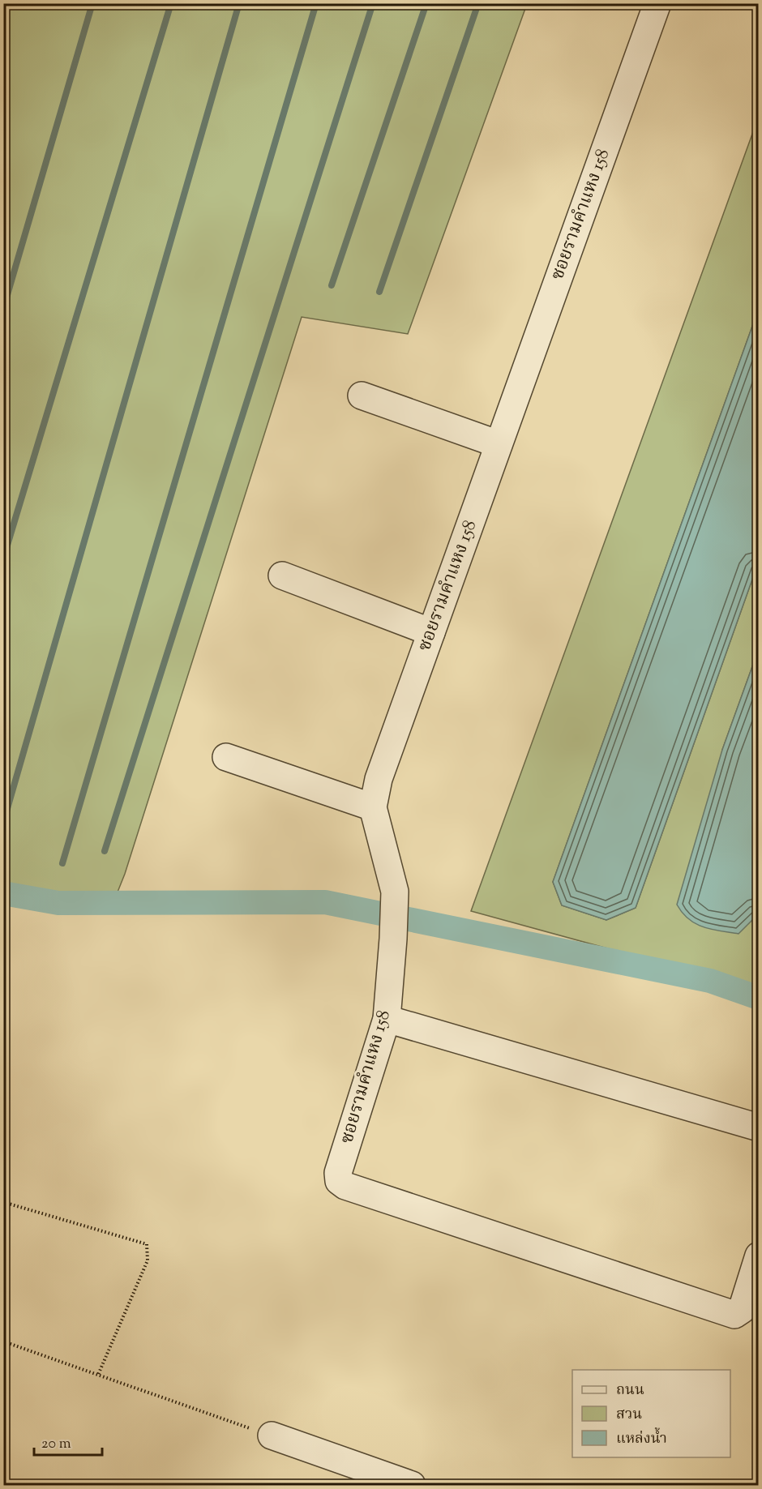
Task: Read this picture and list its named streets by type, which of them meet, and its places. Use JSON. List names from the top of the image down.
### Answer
{
  "streets": {
    "street": ["ซอยรามคำแหง 158"]
  },
  "legend": ["ถนน", "สวน", "แหล่งน้ำ"],
  "scale_bar": "20 m"
}
